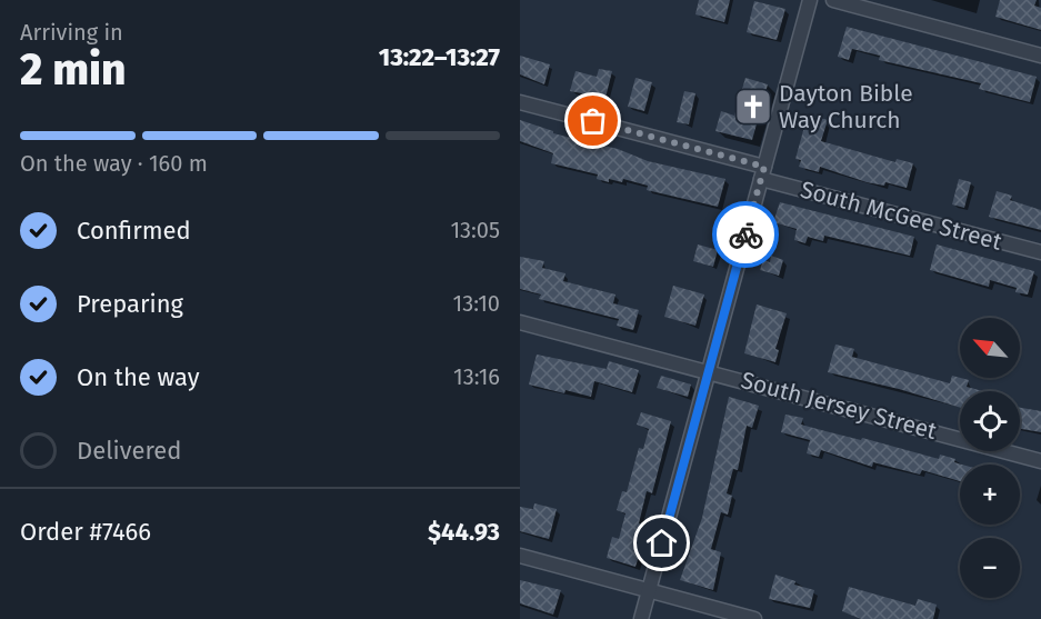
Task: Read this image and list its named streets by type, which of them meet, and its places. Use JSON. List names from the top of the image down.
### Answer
{
  "streets": {
    "street": ["South McGee Street", "South Jersey Street"]
  },
  "places": {
    "church": ["Dayton Bible Way Church"]
  },
  "north": "top left",
  "page": {
    "heading": ["2 min", "Arriving in", "13:22–13:27"],
    "panel": ["Order #7466", "$44.93"],
    "bar": "On the way · 160 m",
    "list": [
      ["Confirmed", "13:05"],
      ["Preparing", "13:10"],
      ["On the way", "13:16"],
      "Delivered"
    ],
    "map_buttons": ["+", "−"]
  }
}
